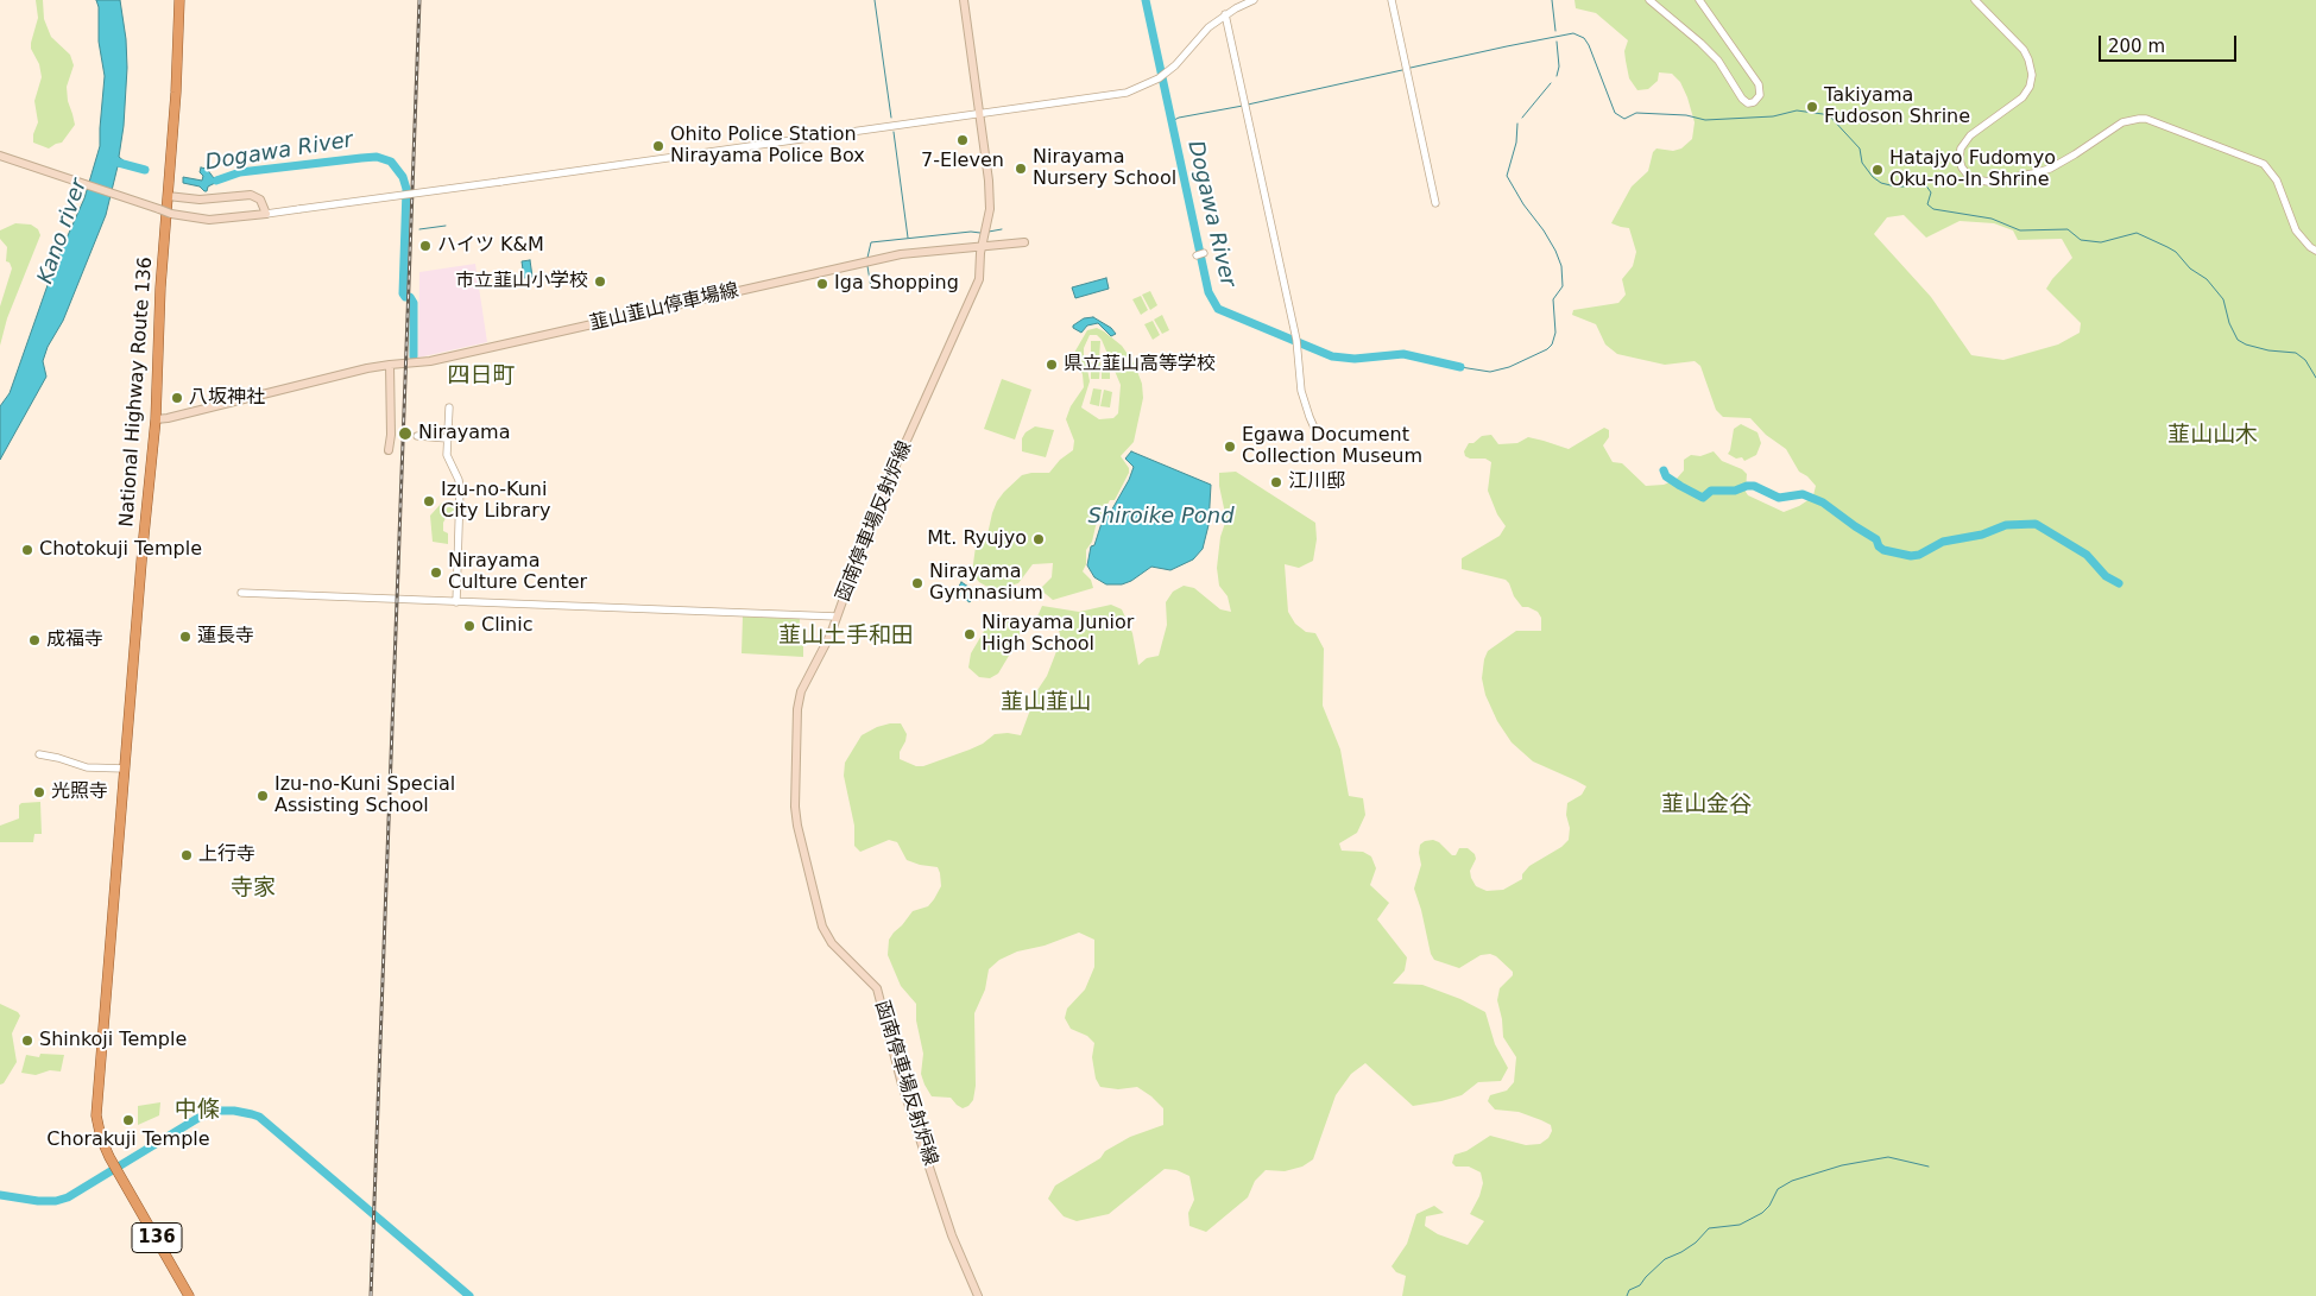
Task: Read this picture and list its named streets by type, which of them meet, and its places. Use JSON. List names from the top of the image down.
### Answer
{
  "streets": {
    "highway": ["National Highway Route 136", "136"],
    "main road": ["韮山韮山停車場線", "函南停車場反射炉線"]
  },
  "crossings": [
    ["韮山韮山停車場線", "National Highway Route 136"],
    ["韮山韮山停車場線", "函南停車場反射炉線"]
  ],
  "districts": [
    "四日町",
    "韮山山木",
    "韮山土手和田",
    "韮山韮山",
    "韮山金谷",
    "寺家",
    "中條"
  ],
  "water": ["Dogawa River", "Kano river", "Shiroike Pond"],
  "places": [
    "Takiyama Fudoson Shrine",
    "7-Eleven",
    "Ohito Police Station Nirayama Police Box",
    "Nirayama Nursery School",
    "Hatajyo Fudomyo Oku-no-In Shrine",
    "ハイツ K&M",
    "市立韮山小学校",
    "Iga Shopping",
    "県立韮山高等学校",
    "八坂神社",
    "Nirayama",
    "Egawa Document Collection Museum",
    "江川邸",
    "Izu-no-Kuni City Library",
    "Mt. Ryujyo",
    "Chotokuji Temple",
    "Nirayama Culture Center",
    "Nirayama Gymnasium",
    "Clinic",
    "Nirayama Junior High School",
    "蓮長寺",
    "成福寺",
    "光照寺",
    "Izu-no-Kuni Special Assisting School",
    "上行寺",
    "Shinkoji Temple",
    "Chorakuji Temple"
  ],
  "scale_bar": "200 m"
}
